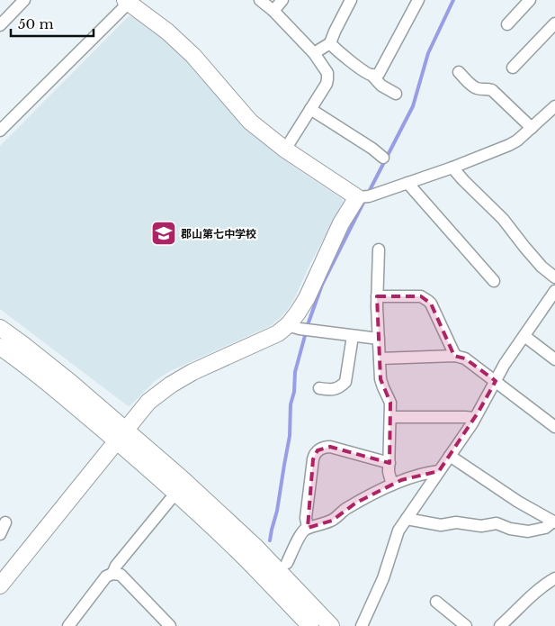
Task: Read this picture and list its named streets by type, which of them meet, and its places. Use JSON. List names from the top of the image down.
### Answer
{
  "places": {
    "school or university": ["郡山第七中学校"]
  },
  "scale_bar": "50 m"
}
